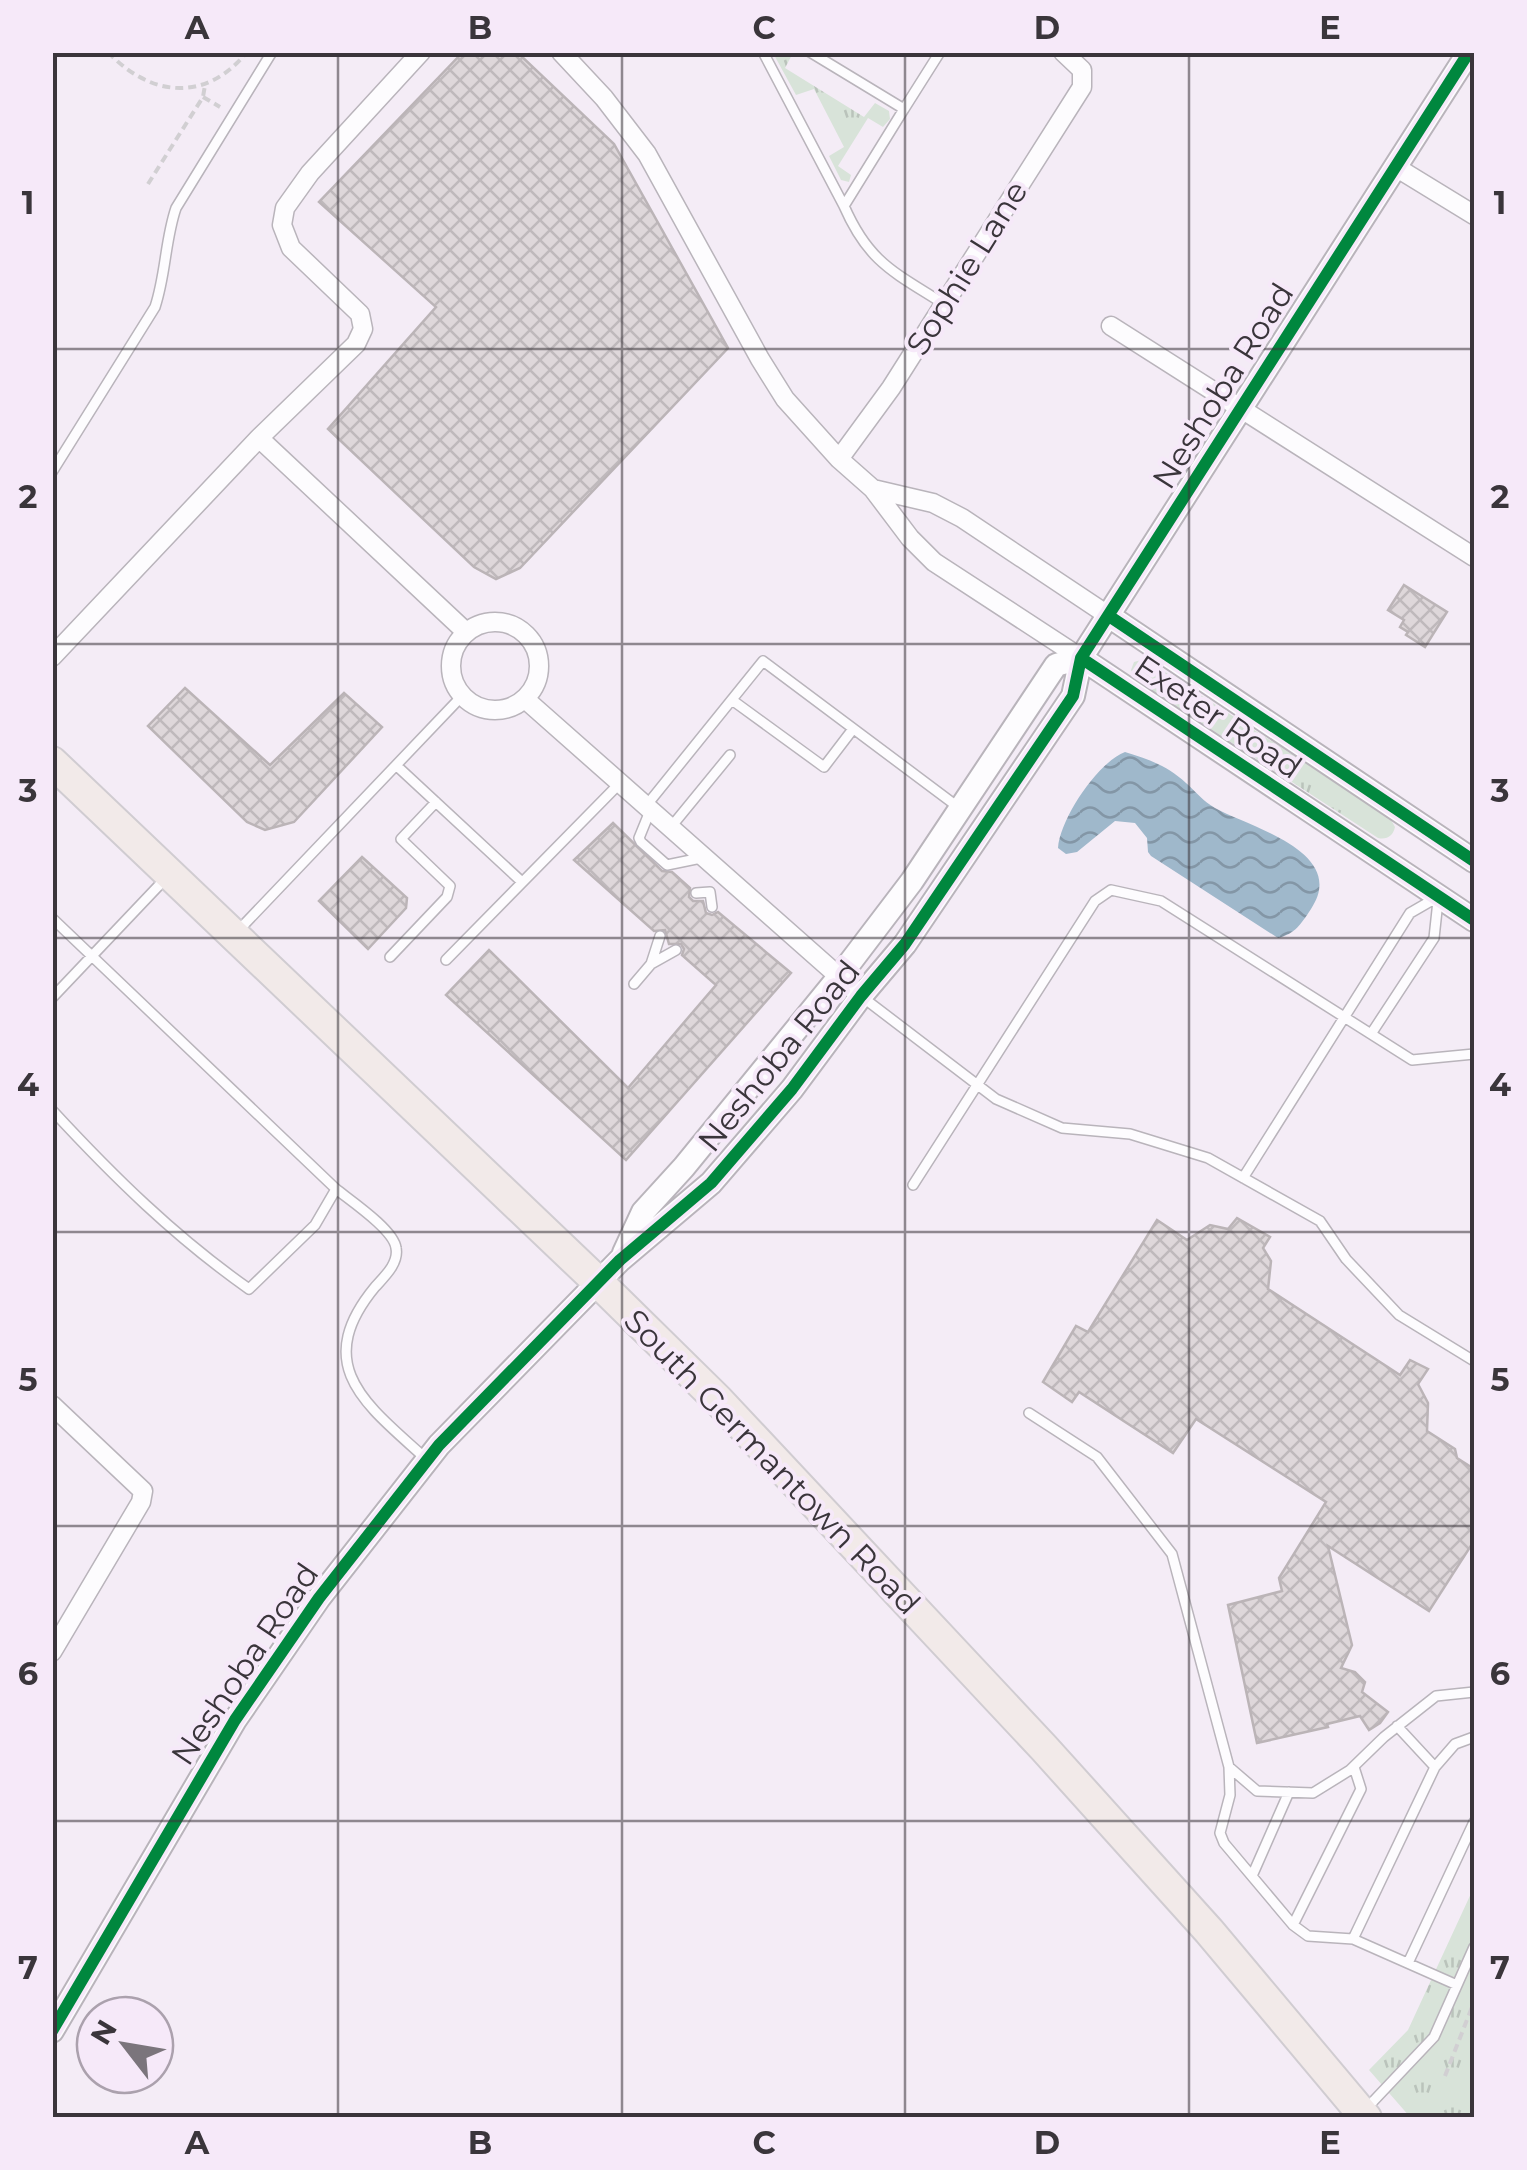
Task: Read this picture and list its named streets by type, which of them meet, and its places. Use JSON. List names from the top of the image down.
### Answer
{
  "streets": {
    "main road": ["South Germantown Road"],
    "street": ["Sophie Lane", "Neshoba Road", "Exeter Road"]
  },
  "crossings": [
    ["Sophie Lane", "Exeter Road"],
    ["Neshoba Road", "Exeter Road"],
    ["Neshoba Road", "South Germantown Road"]
  ],
  "north": "top left",
  "grid": {
    "columns": [
      "A",
      "B",
      "C",
      "D",
      "E"
    ],
    "rows": [
      "1",
      "2",
      "3",
      "4",
      "5",
      "6",
      "7"
    ]
  }
}
